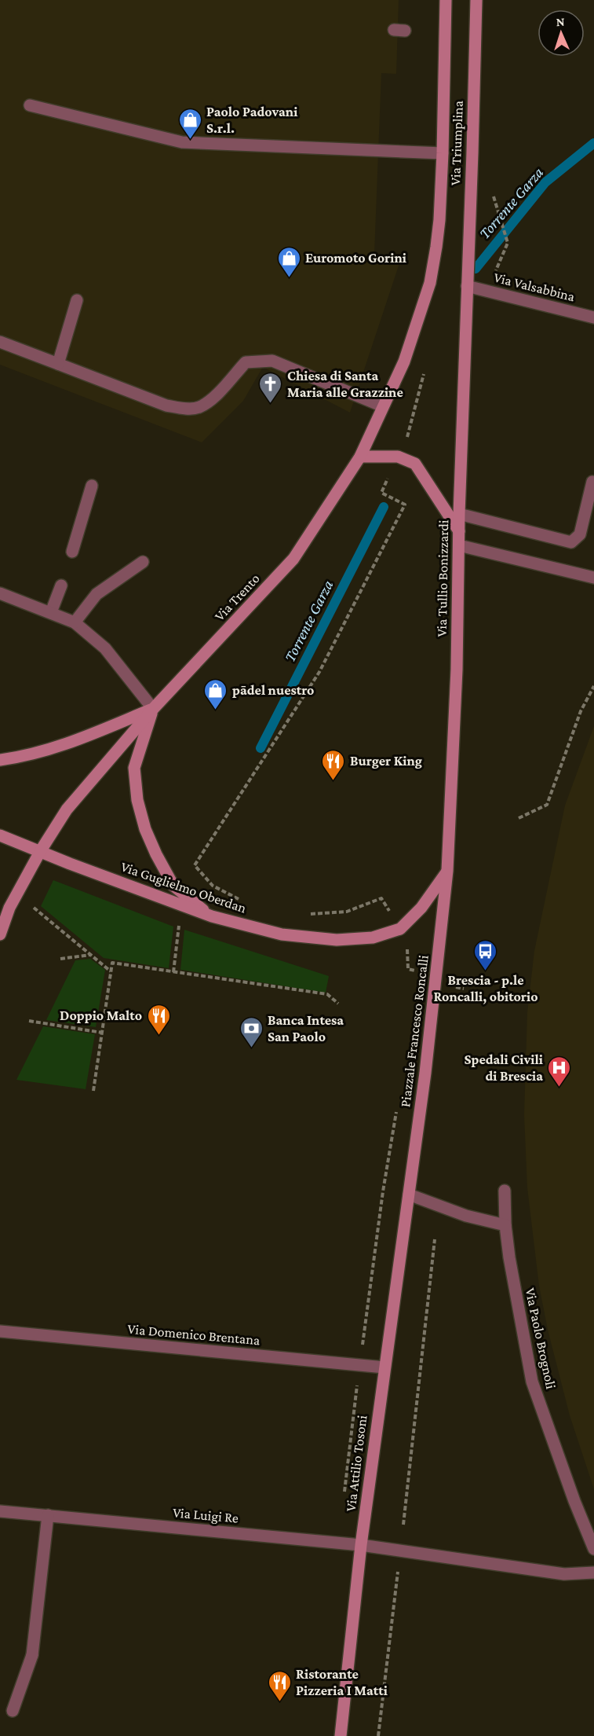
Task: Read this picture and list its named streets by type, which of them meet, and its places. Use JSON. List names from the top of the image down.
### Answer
{
  "streets": {
    "main road": [
      "Via Triumplina",
      "Via Tullio Bonizzardi",
      "Via Trento",
      "Via Guglielmo Oberdan",
      "Piazzale Francesco Roncalli",
      "Via Attilio Tosoni"
    ],
    "street": [
      "Via Valsabbina",
      "Via Domenico Brentana",
      "Via Paolo Brognoli",
      "Via Luigi Re"
    ]
  },
  "crossings": [
    ["Via Triumplina", "Via Valsabbina"],
    ["Via Triumplina", "Via Tullio Bonizzardi"],
    ["Via Triumplina", "Via Trento"],
    ["Via Valsabbina", "Via Tullio Bonizzardi"],
    ["Via Tullio Bonizzardi", "Via Guglielmo Oberdan"],
    ["Via Tullio Bonizzardi", "Piazzale Francesco Roncalli"],
    ["Via Trento", "Via Guglielmo Oberdan"],
    ["Via Guglielmo Oberdan", "Piazzale Francesco Roncalli"],
    ["Piazzale Francesco Roncalli", "Via Attilio Tosoni"],
    ["Via Domenico Brentana", "Via Attilio Tosoni"],
    ["Via Attilio Tosoni", "Via Luigi Re"]
  ],
  "water": ["Torrente Garza"],
  "places": {
    "shop": ["Paolo Padovani S.r.l.", "Euromoto Gorini", "pādel nuestro"],
    "church": ["Chiesa di Santa Maria alle Grazzine"],
    "restaurant": ["Burger King", "Doppio Malto", "Ristorante Pizzeria I Matti"],
    "bus stop": ["Brescia - p.le Roncalli, obitorio"],
    "bank": ["Banca Intesa San Paolo"],
    "hospital": ["Spedali Civili di Brescia"]
  },
  "north": "top"
}
